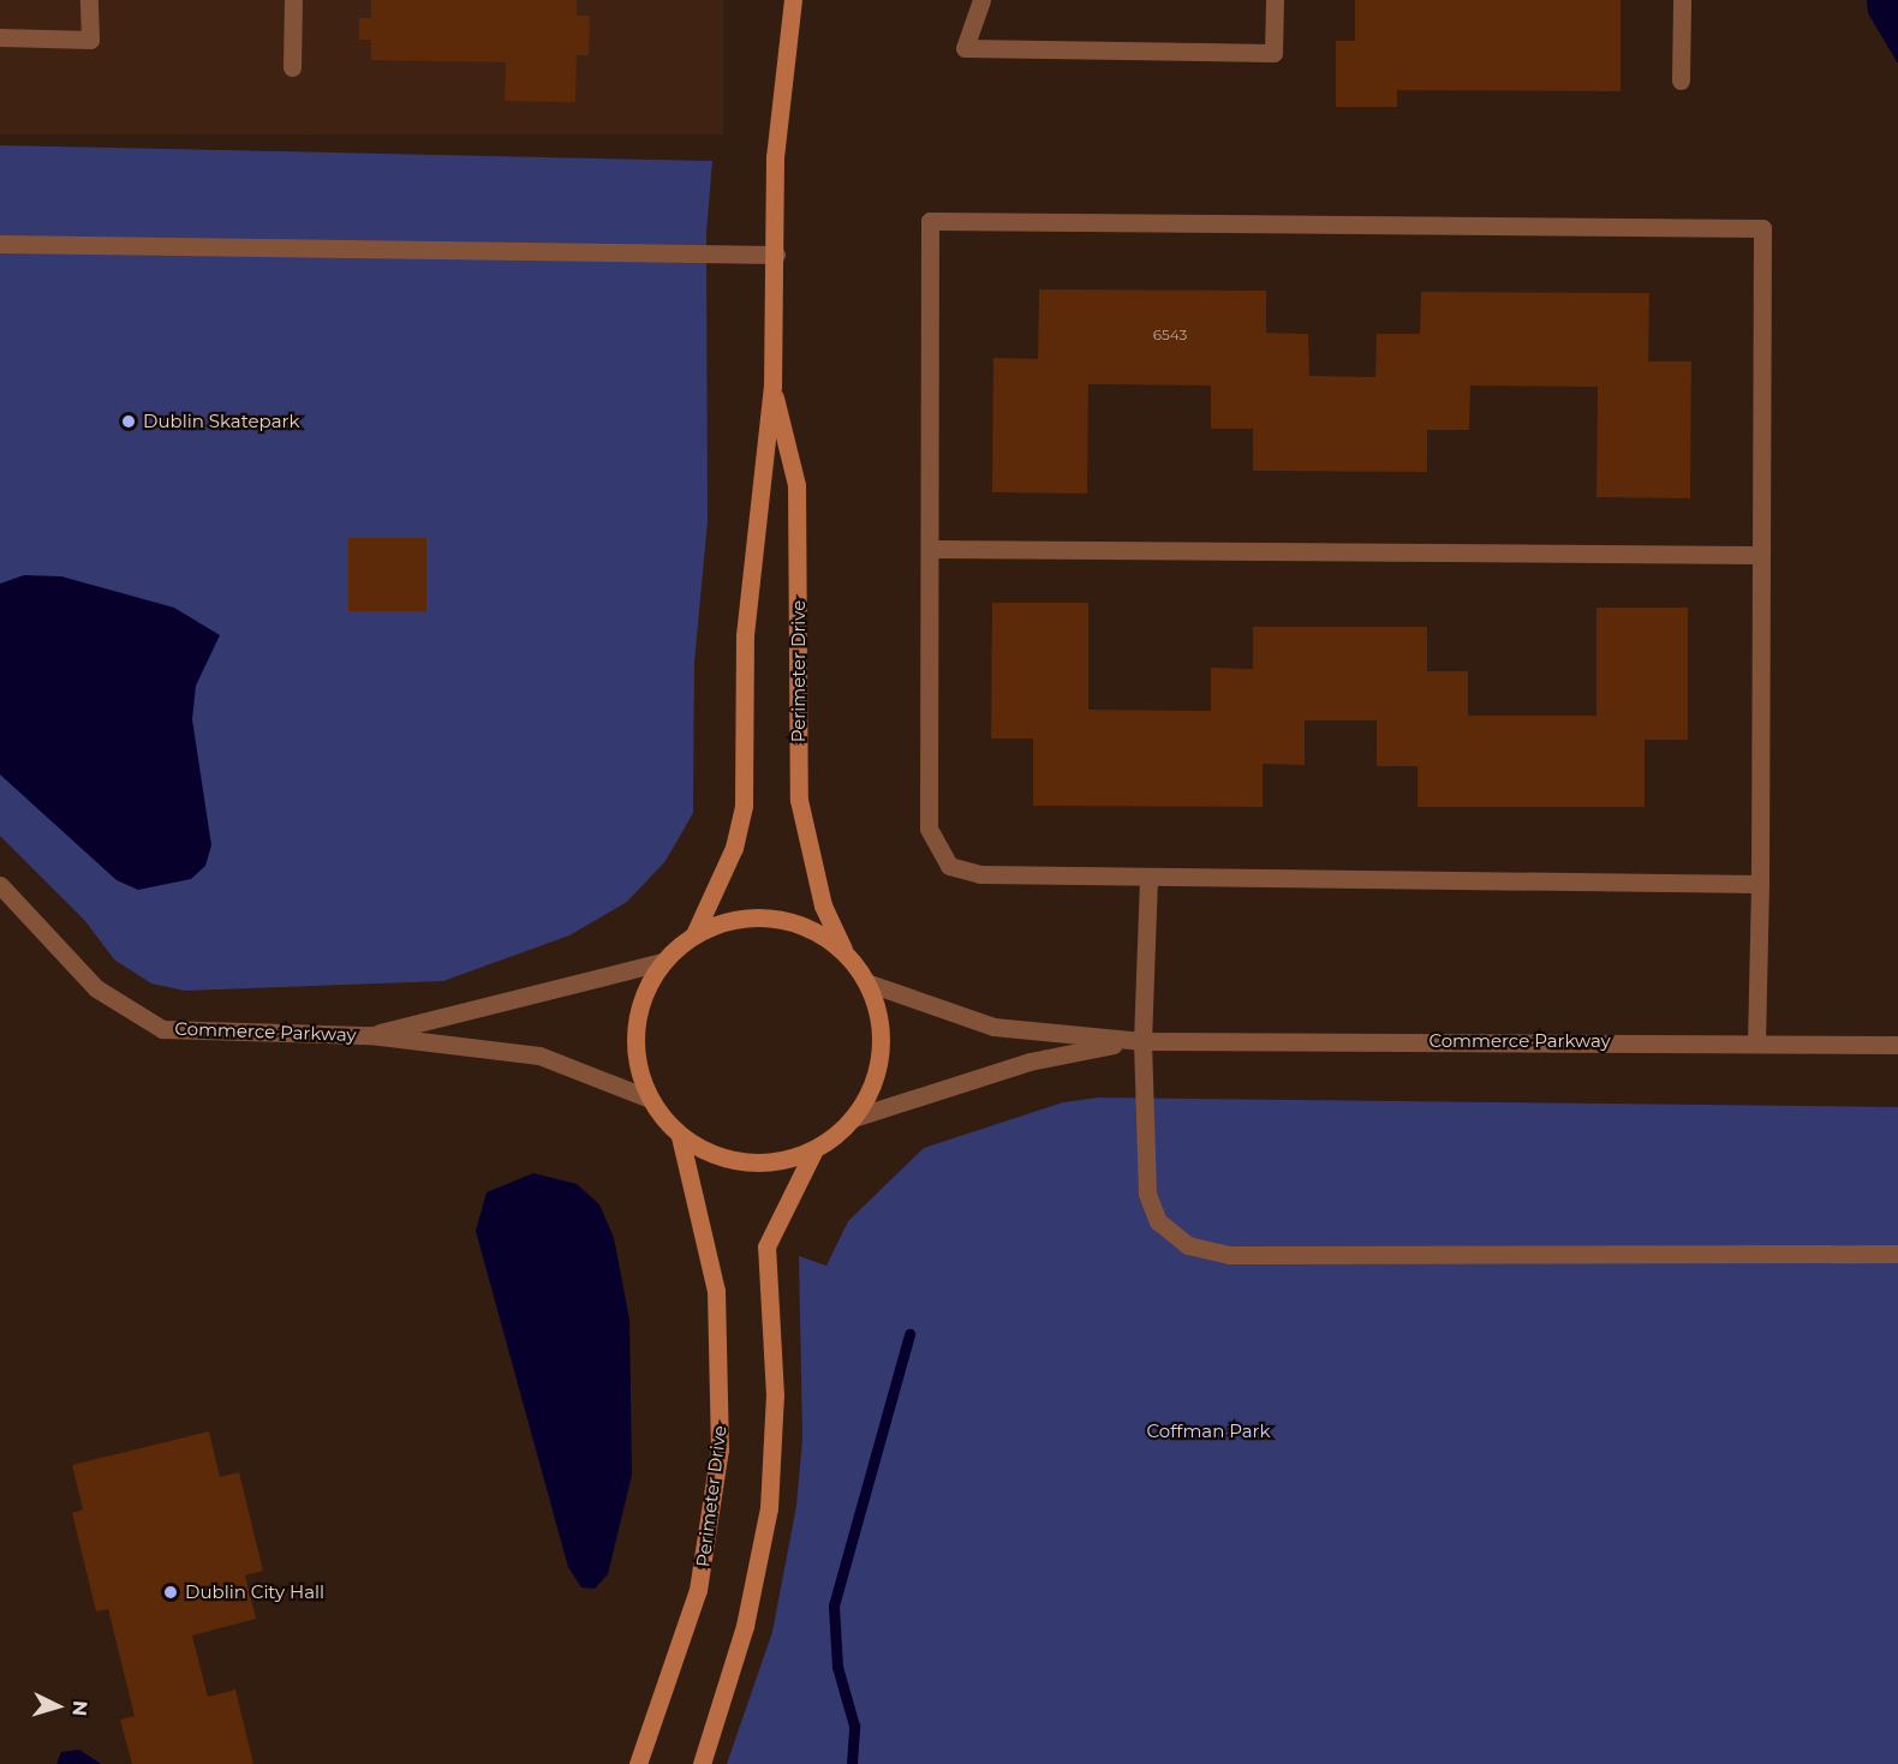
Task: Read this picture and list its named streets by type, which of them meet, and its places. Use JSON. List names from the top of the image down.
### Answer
{
  "streets": {
    "main road": ["Perimeter Drive"],
    "street": ["Commerce Parkway"]
  },
  "crossings": [
    ["Perimeter Drive", "Commerce Parkway"]
  ],
  "parks": ["Coffman Park"],
  "places": ["Dublin Skatepark", "Dublin City Hall"],
  "house_numbers": ["6543"],
  "north": "right"
}
